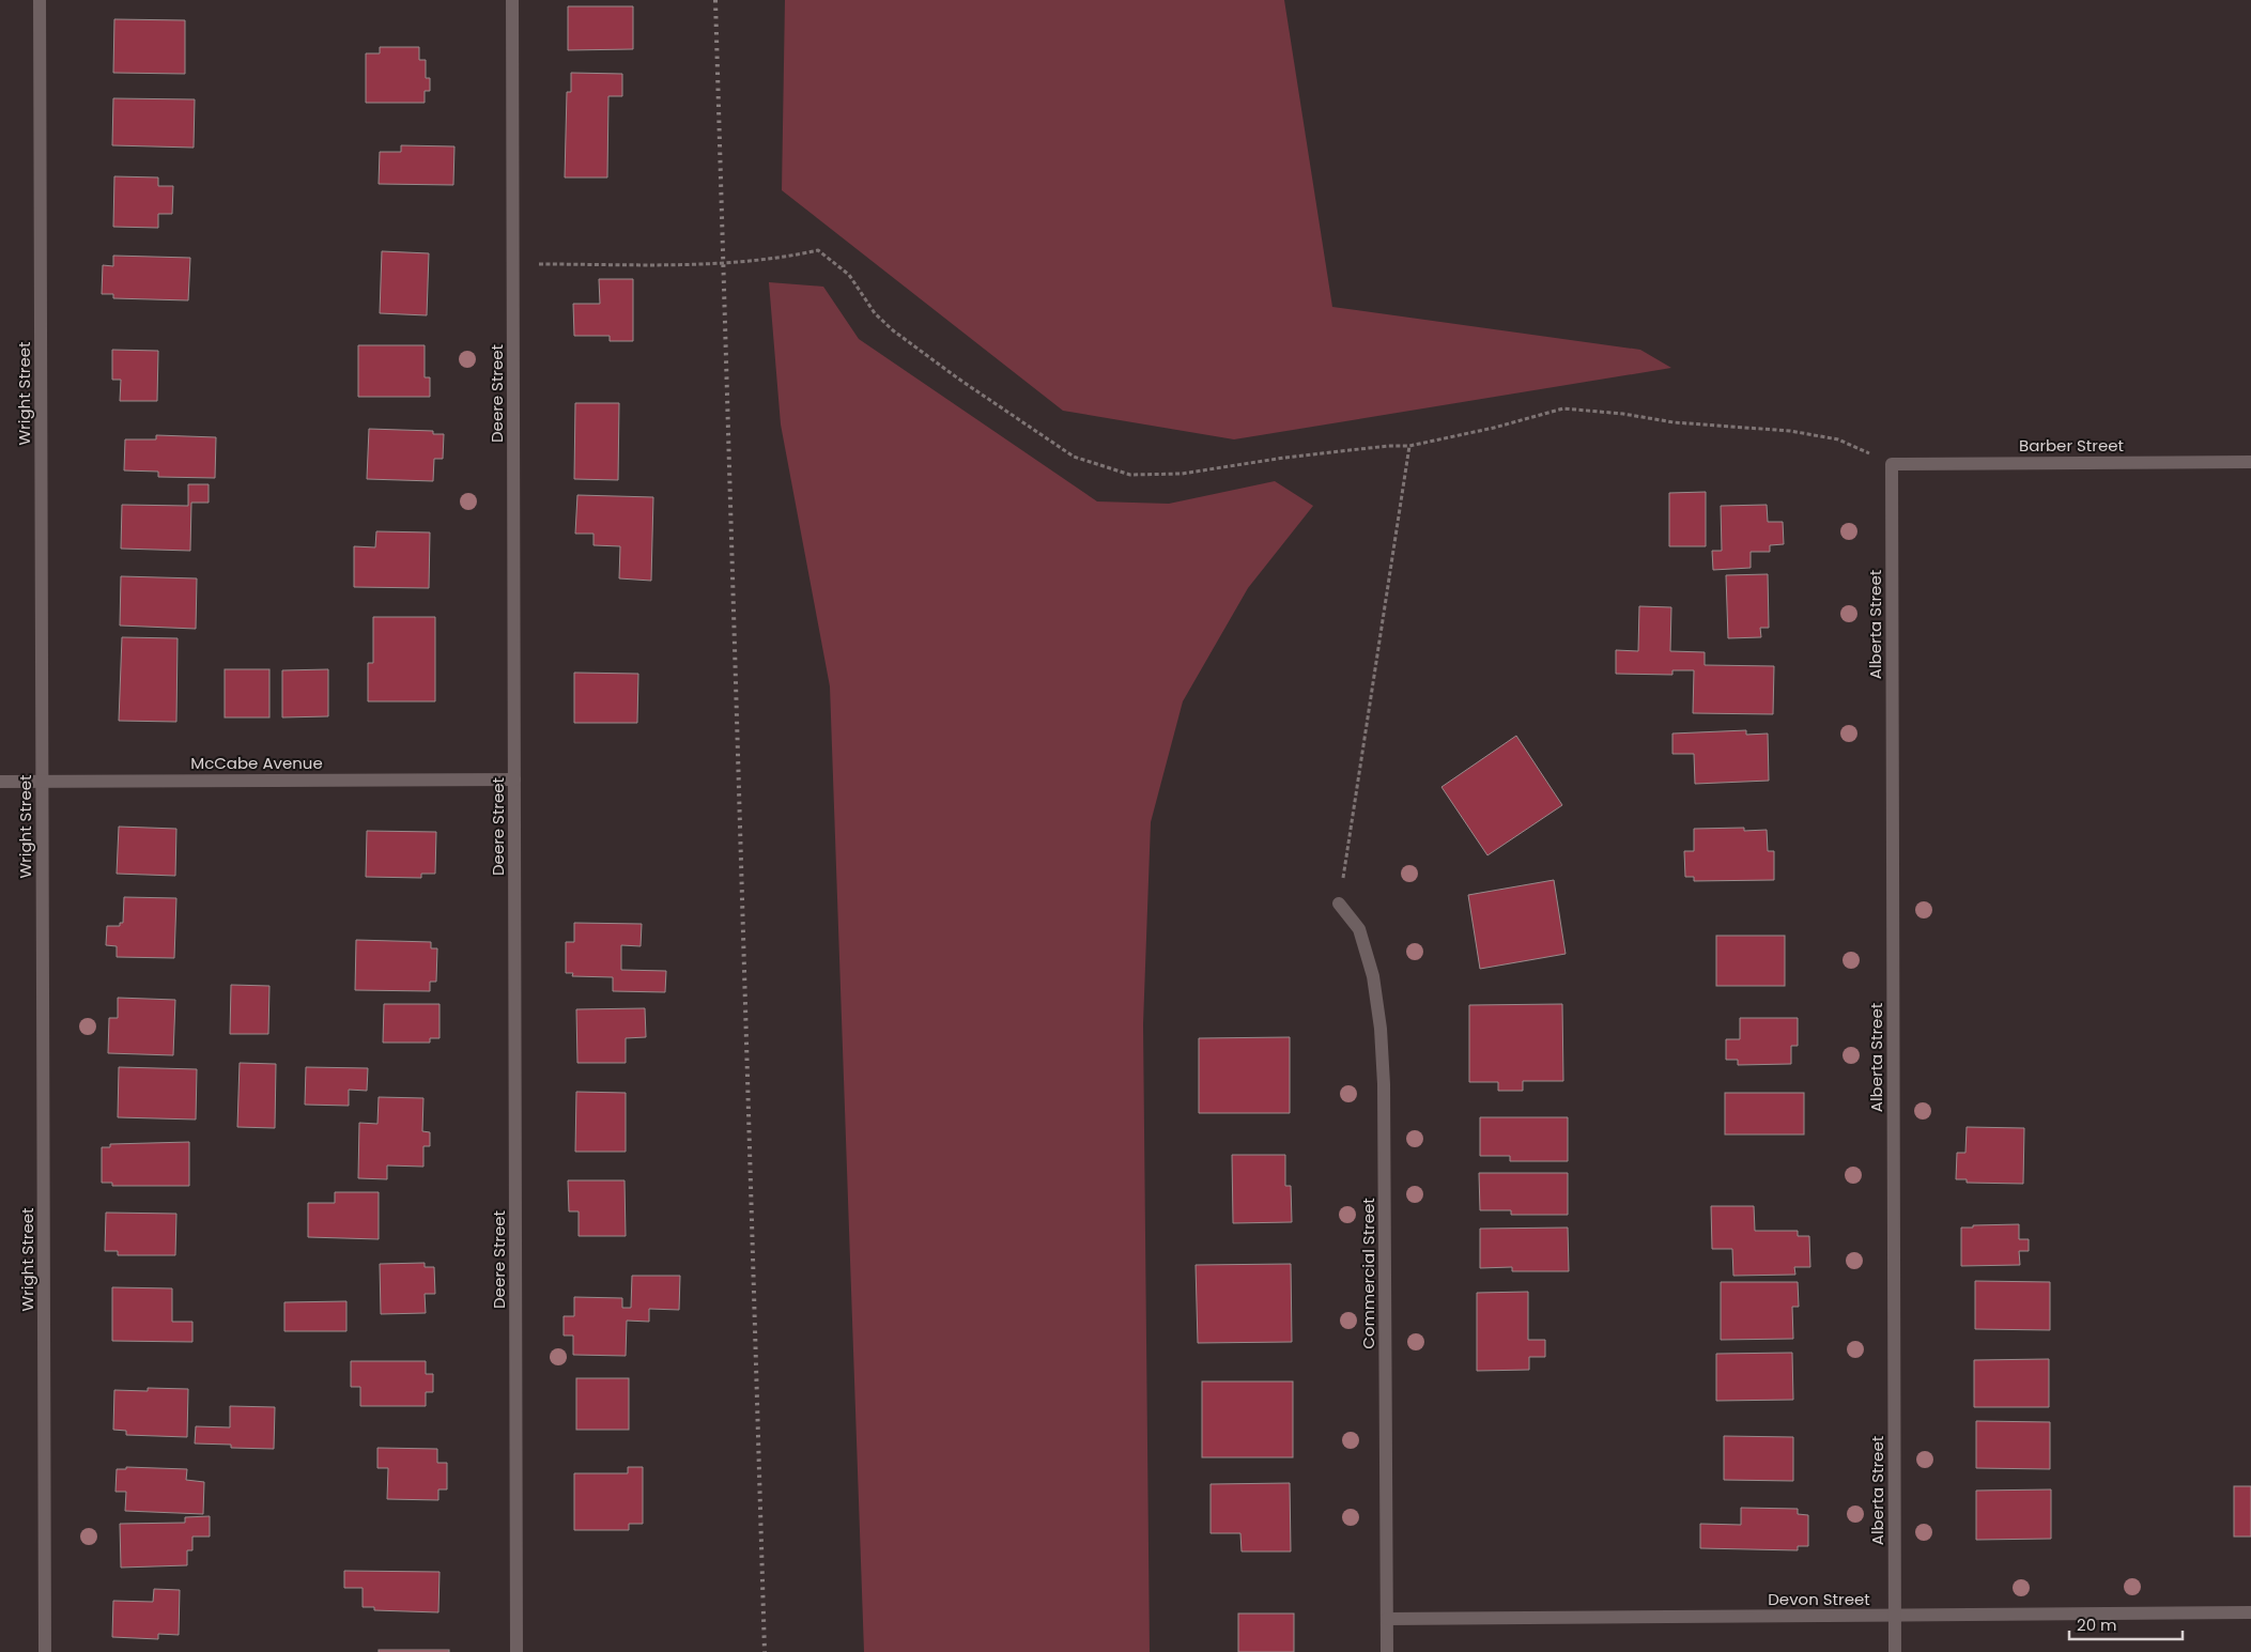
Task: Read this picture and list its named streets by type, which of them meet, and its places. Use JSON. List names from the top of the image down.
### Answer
{
  "streets": {
    "street": [
      "Wright Street",
      "Deere Street",
      "Barber Street",
      "Alberta Street",
      "McCabe Avenue",
      "Commercial Street",
      "Devon Street"
    ]
  },
  "crossings": [
    ["Wright Street", "McCabe Avenue"],
    ["Deere Street", "McCabe Avenue"],
    ["Barber Street", "Alberta Street"],
    ["Alberta Street", "Devon Street"],
    ["Commercial Street", "Devon Street"]
  ],
  "scale_bar": "20 m"
}
